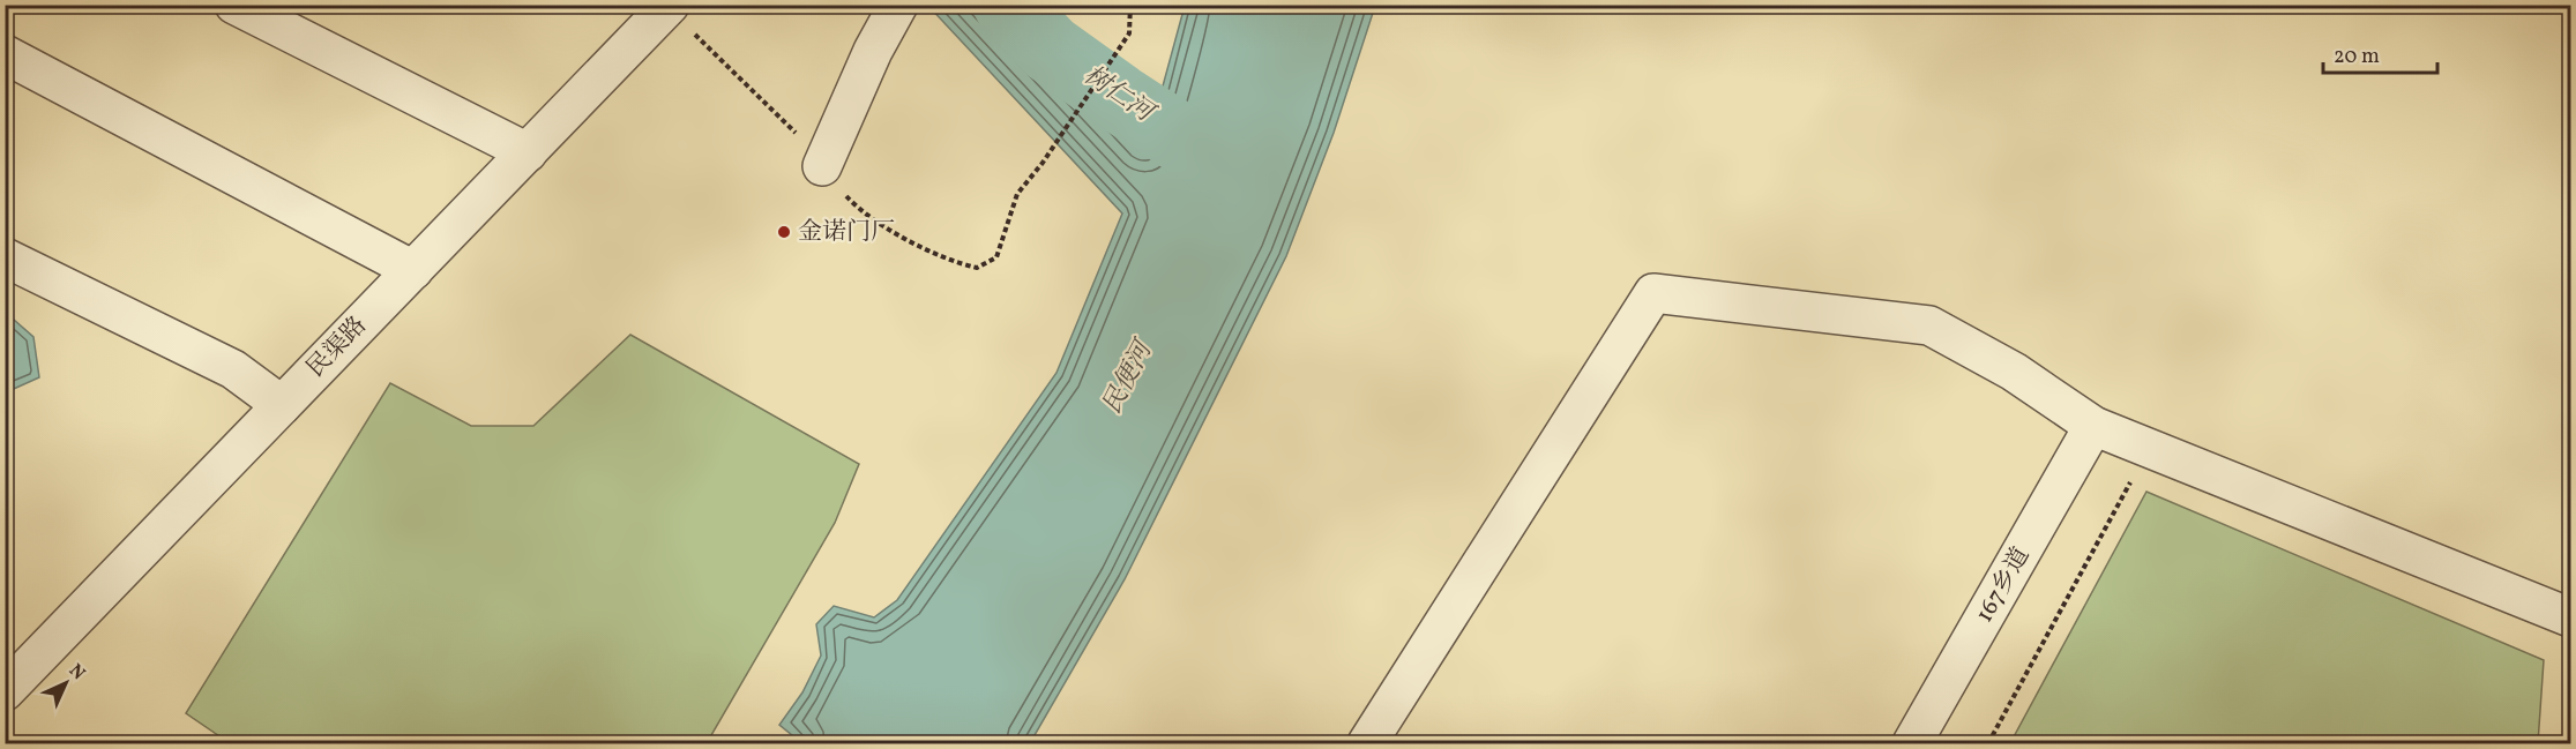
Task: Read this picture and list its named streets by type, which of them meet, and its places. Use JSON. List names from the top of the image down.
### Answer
{
  "streets": {
    "street": ["民渠路", "167乡道"]
  },
  "water": ["树仁河", "民便河"],
  "places": ["金诺门厂"],
  "scale_bar": "20 m",
  "north": "top right"
}
